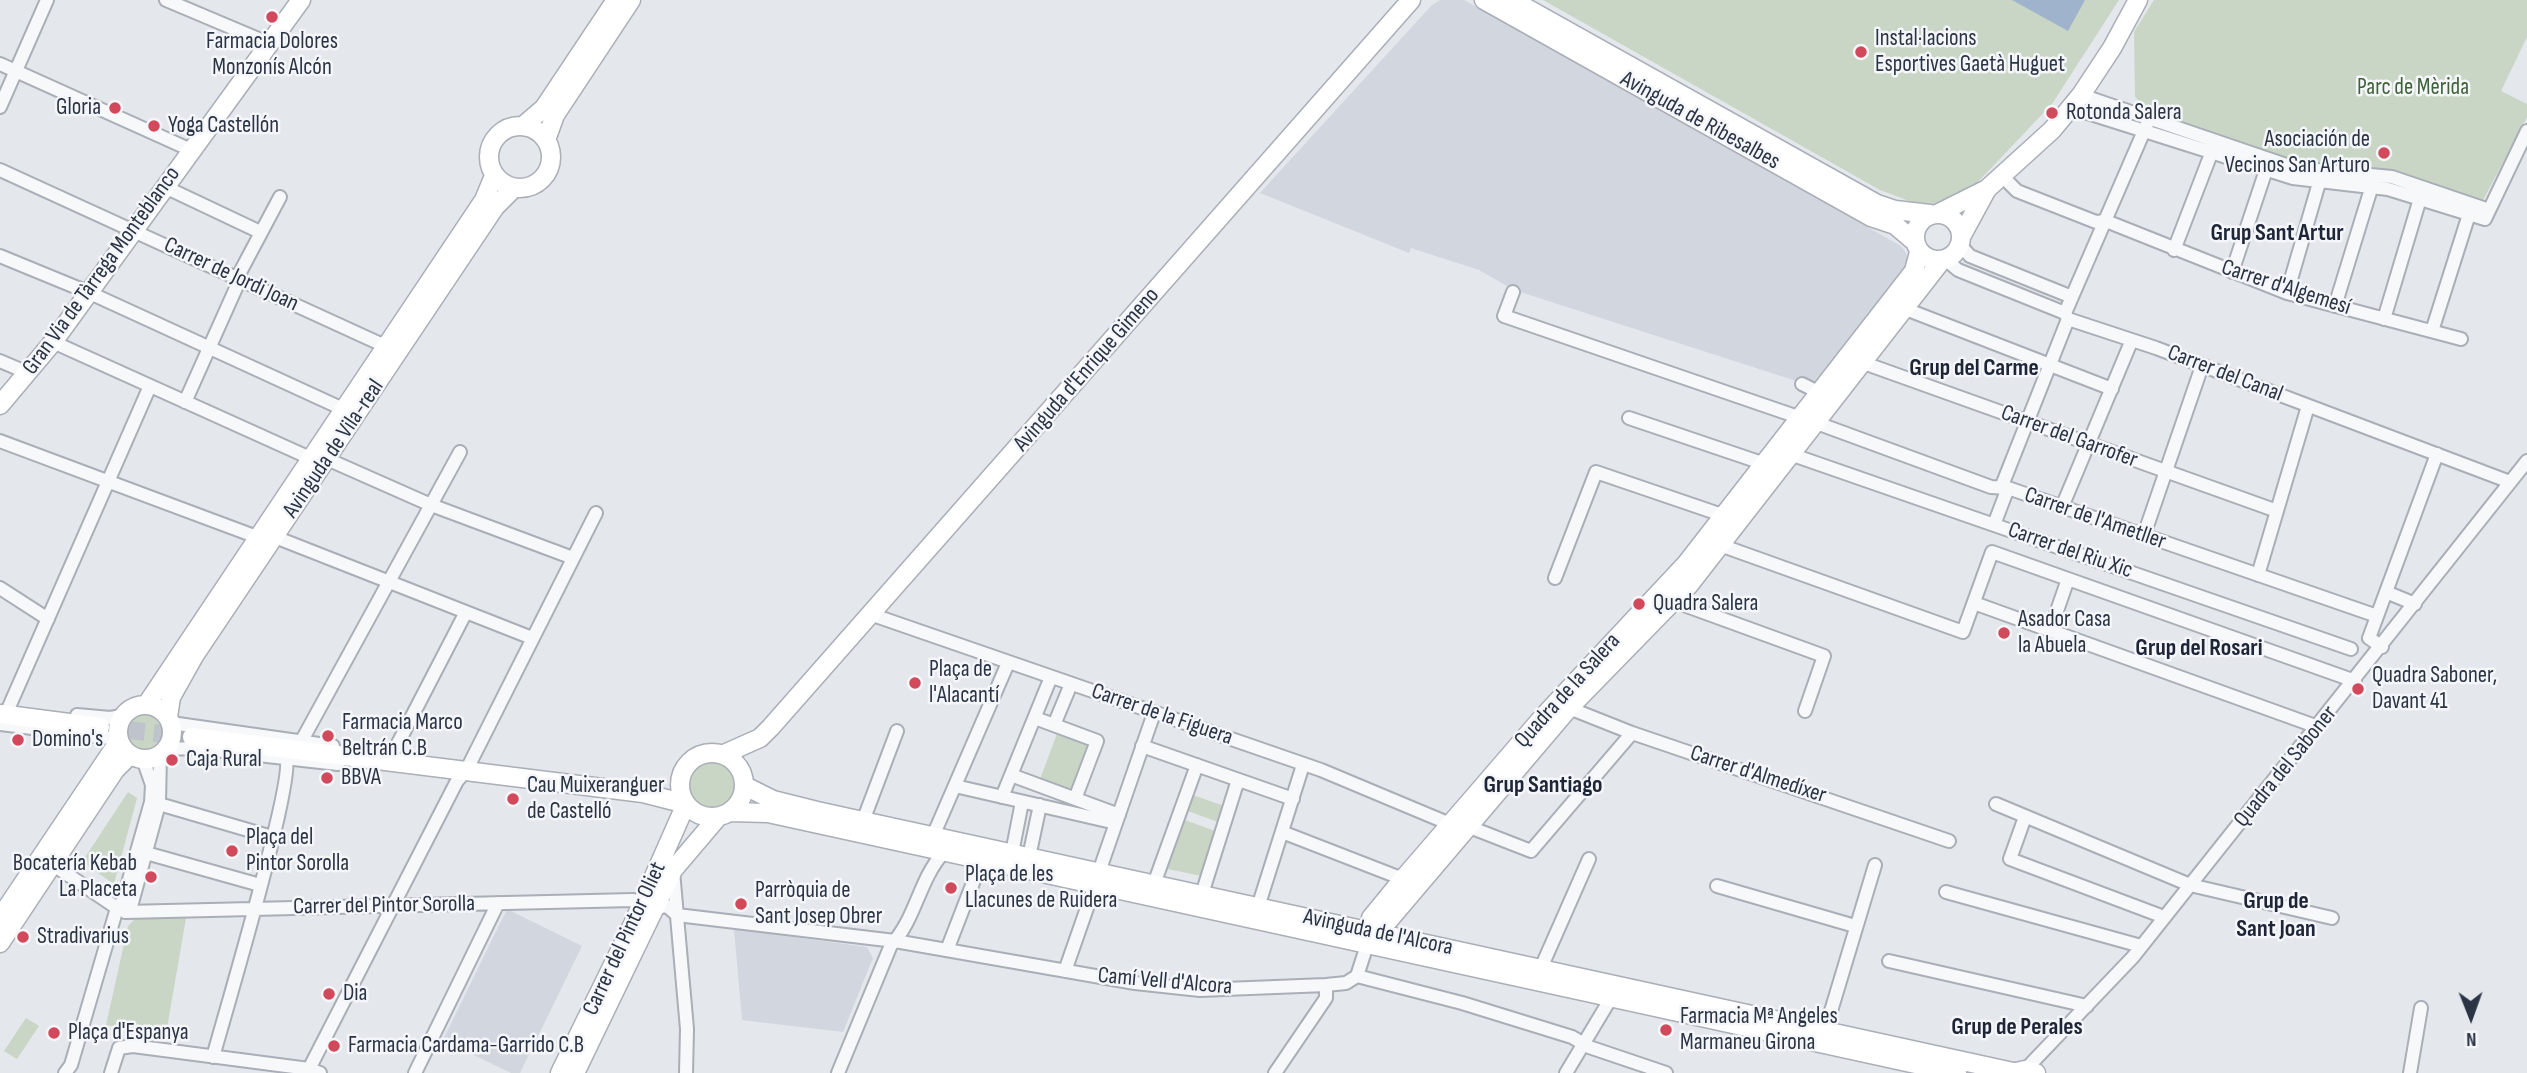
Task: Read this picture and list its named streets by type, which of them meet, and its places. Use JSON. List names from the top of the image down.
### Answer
{
  "streets": {
    "main road": [
      "Avinguda de Ribesalbes",
      "Gran Via de Tàrrega Monteblanco",
      "Avinguda d'Enrique Gimeno",
      "Avinguda de Vila-real",
      "Quadra de la Salera",
      "Avinguda de l'Alcora",
      "Carrer del Pintor Oliet"
    ],
    "street": [
      "Carrer de Jordi Joan",
      "Carrer d'Algemesí",
      "Carrer del Canal",
      "Carrer del Garrofer",
      "Carrer de l'Ametller",
      "Carrer del Riu Xic",
      "Carrer de la Figuera",
      "Quadra del Saboner",
      "Carrer d'Almedíxer",
      "Carrer del Pintor Sorolla",
      "Camí Vell d'Alcora"
    ]
  },
  "crossings": [
    ["Avinguda de Ribesalbes", "Carrer del Canal"],
    ["Avinguda de Ribesalbes", "Quadra de la Salera"],
    ["Gran Via de Tàrrega Monteblanco", "Carrer de Jordi Joan"],
    ["Carrer de Jordi Joan", "Avinguda de Vila-real"],
    ["Avinguda d'Enrique Gimeno", "Carrer de la Figuera"],
    ["Avinguda d'Enrique Gimeno", "Avinguda de l'Alcora"],
    ["Avinguda d'Enrique Gimeno", "Carrer del Pintor Oliet"],
    ["Carrer del Canal", "Quadra de la Salera"],
    ["Carrer del Canal", "Quadra del Saboner"],
    ["Carrer del Garrofer", "Quadra de la Salera"],
    ["Carrer de l'Ametller", "Quadra de la Salera"],
    ["Carrer del Riu Xic", "Quadra de la Salera"],
    ["Quadra de la Salera", "Carrer de la Figuera"],
    ["Quadra de la Salera", "Carrer d'Almedíxer"],
    ["Quadra de la Salera", "Avinguda de l'Alcora"],
    ["Carrer de la Figuera", "Carrer d'Almedíxer"],
    ["Quadra del Saboner", "Avinguda de l'Alcora"],
    ["Carrer del Pintor Sorolla", "Carrer del Pintor Oliet"],
    ["Carrer del Pintor Sorolla", "Camí Vell d'Alcora"],
    ["Avinguda de l'Alcora", "Carrer del Pintor Oliet"],
    ["Carrer del Pintor Oliet", "Camí Vell d'Alcora"]
  ],
  "districts": [
    "Grup Sant Artur",
    "Grup del Carme",
    "Grup del Rosari",
    "Grup Santiago",
    "Grup de Sant Joan",
    "Grup de Perales"
  ],
  "parks": ["Parc de Mèrida"],
  "places": [
    "Farmacia Dolores Monzonís Alcón",
    "Instal·lacions Esportives Gaetà Huguet",
    "Gloria",
    "Rotonda Salera",
    "Yoga Castellón",
    "Asociación de Vecinos San Arturo",
    "Quadra Salera",
    "Asador Casa la Abuela",
    "Plaça de l'Alacantí",
    "Quadra Saboner, Davant 41",
    "Farmacia Marco Beltrán C.B",
    "Domino's",
    "Caja Rural",
    "BBVA",
    "Cau Muixeranguer de Castelló",
    "Plaça del Pintor Sorolla",
    "Bocatería Kebab La Placeta",
    "Plaça de les Llacunes de Ruidera",
    "Parròquia de Sant Josep Obrer",
    "Stradivarius",
    "Dia",
    "Farmacia Mª Angeles Marmaneu Girona",
    "Plaça d'Espanya",
    "Farmacia Cardama-Garrido C.B"
  ],
  "north": "bottom"
}
